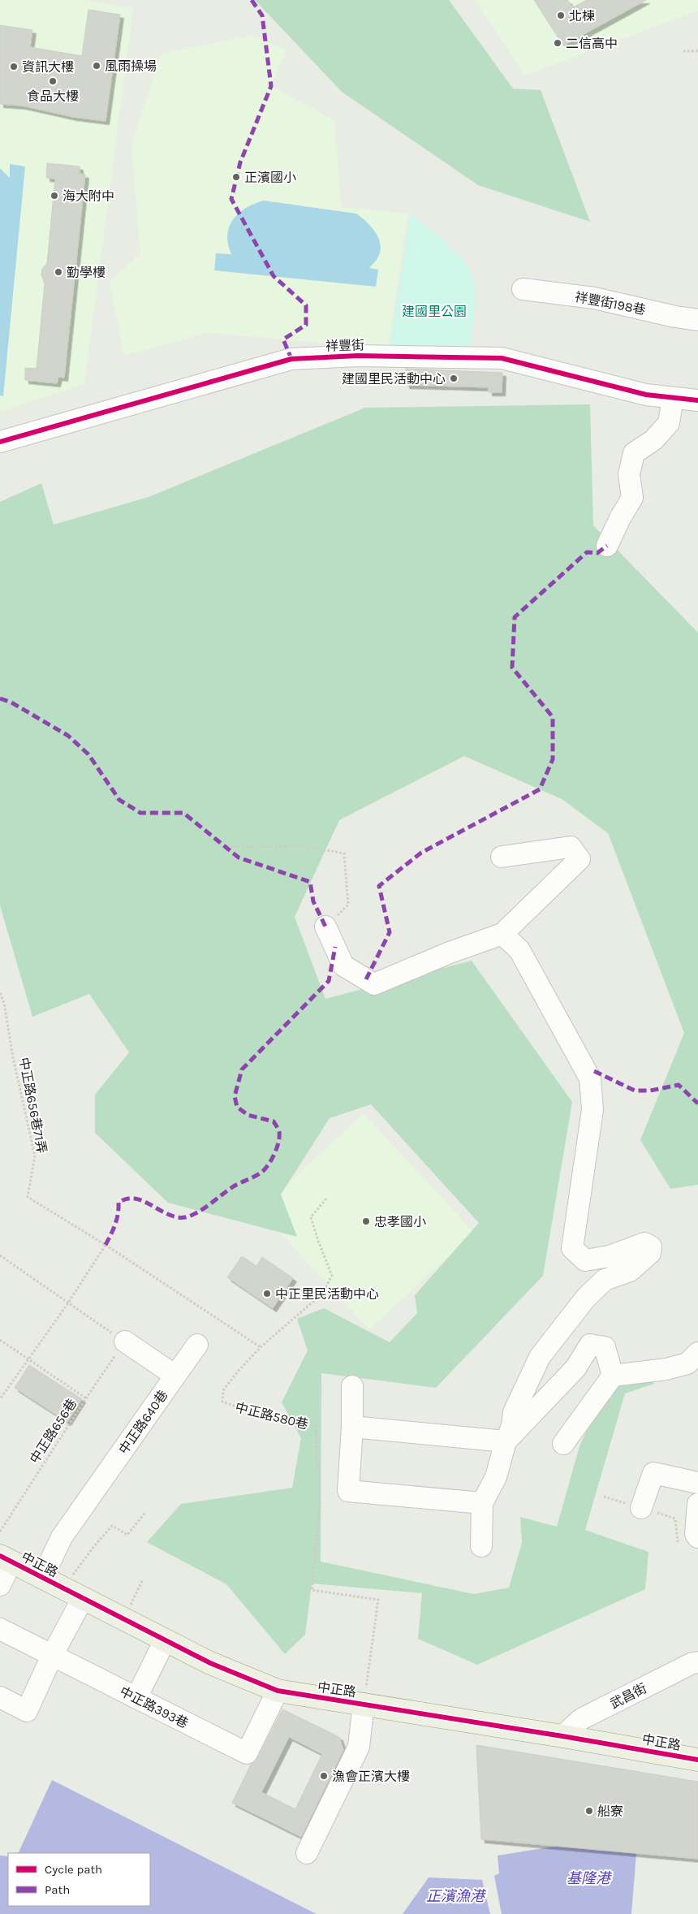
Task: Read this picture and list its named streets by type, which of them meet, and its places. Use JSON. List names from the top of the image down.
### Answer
{
  "streets": {
    "main road": ["中正路"],
    "street": [
      "祥豐街198巷",
      "祥豐街",
      "中正路640巷",
      "武昌街",
      "中正路393巷"
    ],
    "path": ["中正路656巷71弄", "中正路580巷", "中正路656巷"]
  },
  "crossings": [
    ["中正路580巷", "中正路"],
    ["中正路640巷", "中正路656巷"],
    ["中正路640巷", "中正路"],
    ["中正路", "武昌街"],
    ["中正路", "中正路393巷"]
  ],
  "water": ["基隆港", "正濱漁港"],
  "parks": ["建國里公園"],
  "places": [
    "北棟",
    "二信高中",
    "風雨操場",
    "資訊大樓",
    "食品大樓",
    "正濱國小",
    "海大附中",
    "勤學樓",
    "建國里民活動中心",
    "忠孝國小",
    "中正里民活動中心",
    "漁會正濱大樓",
    "船寮"
  ],
  "legend": ["Cycle path", "Path"]
}
